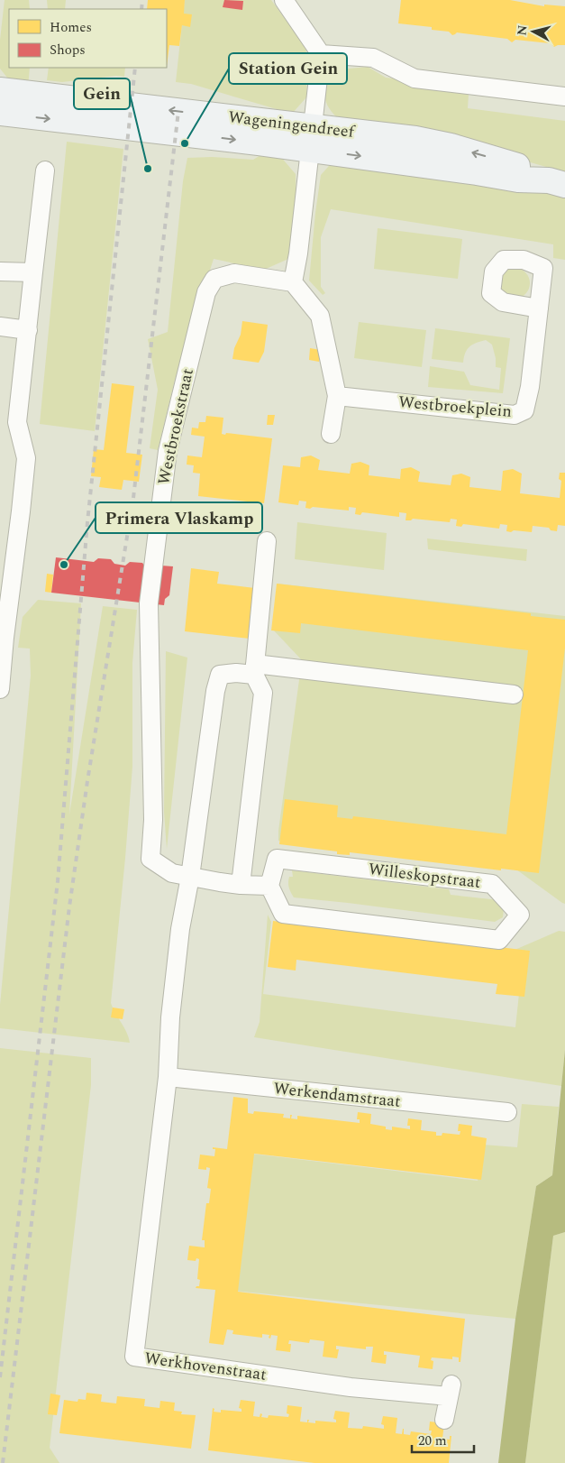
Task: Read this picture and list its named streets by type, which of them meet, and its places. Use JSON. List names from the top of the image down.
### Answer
{
  "streets": {
    "street": [
      "Wageningendreef",
      "Westbroekplein",
      "Westbroekstraat",
      "Willeskopstraat",
      "Werkendamstraat",
      "Werkhovenstraat"
    ]
  },
  "crossings": [
    ["Werkendamstraat", "Werkhovenstraat"]
  ],
  "places": ["Station Gein", "Gein", "Primera Vlaskamp"],
  "legend": ["Homes", "Shops"],
  "scale_bar": "20 m",
  "north": "left"
}
